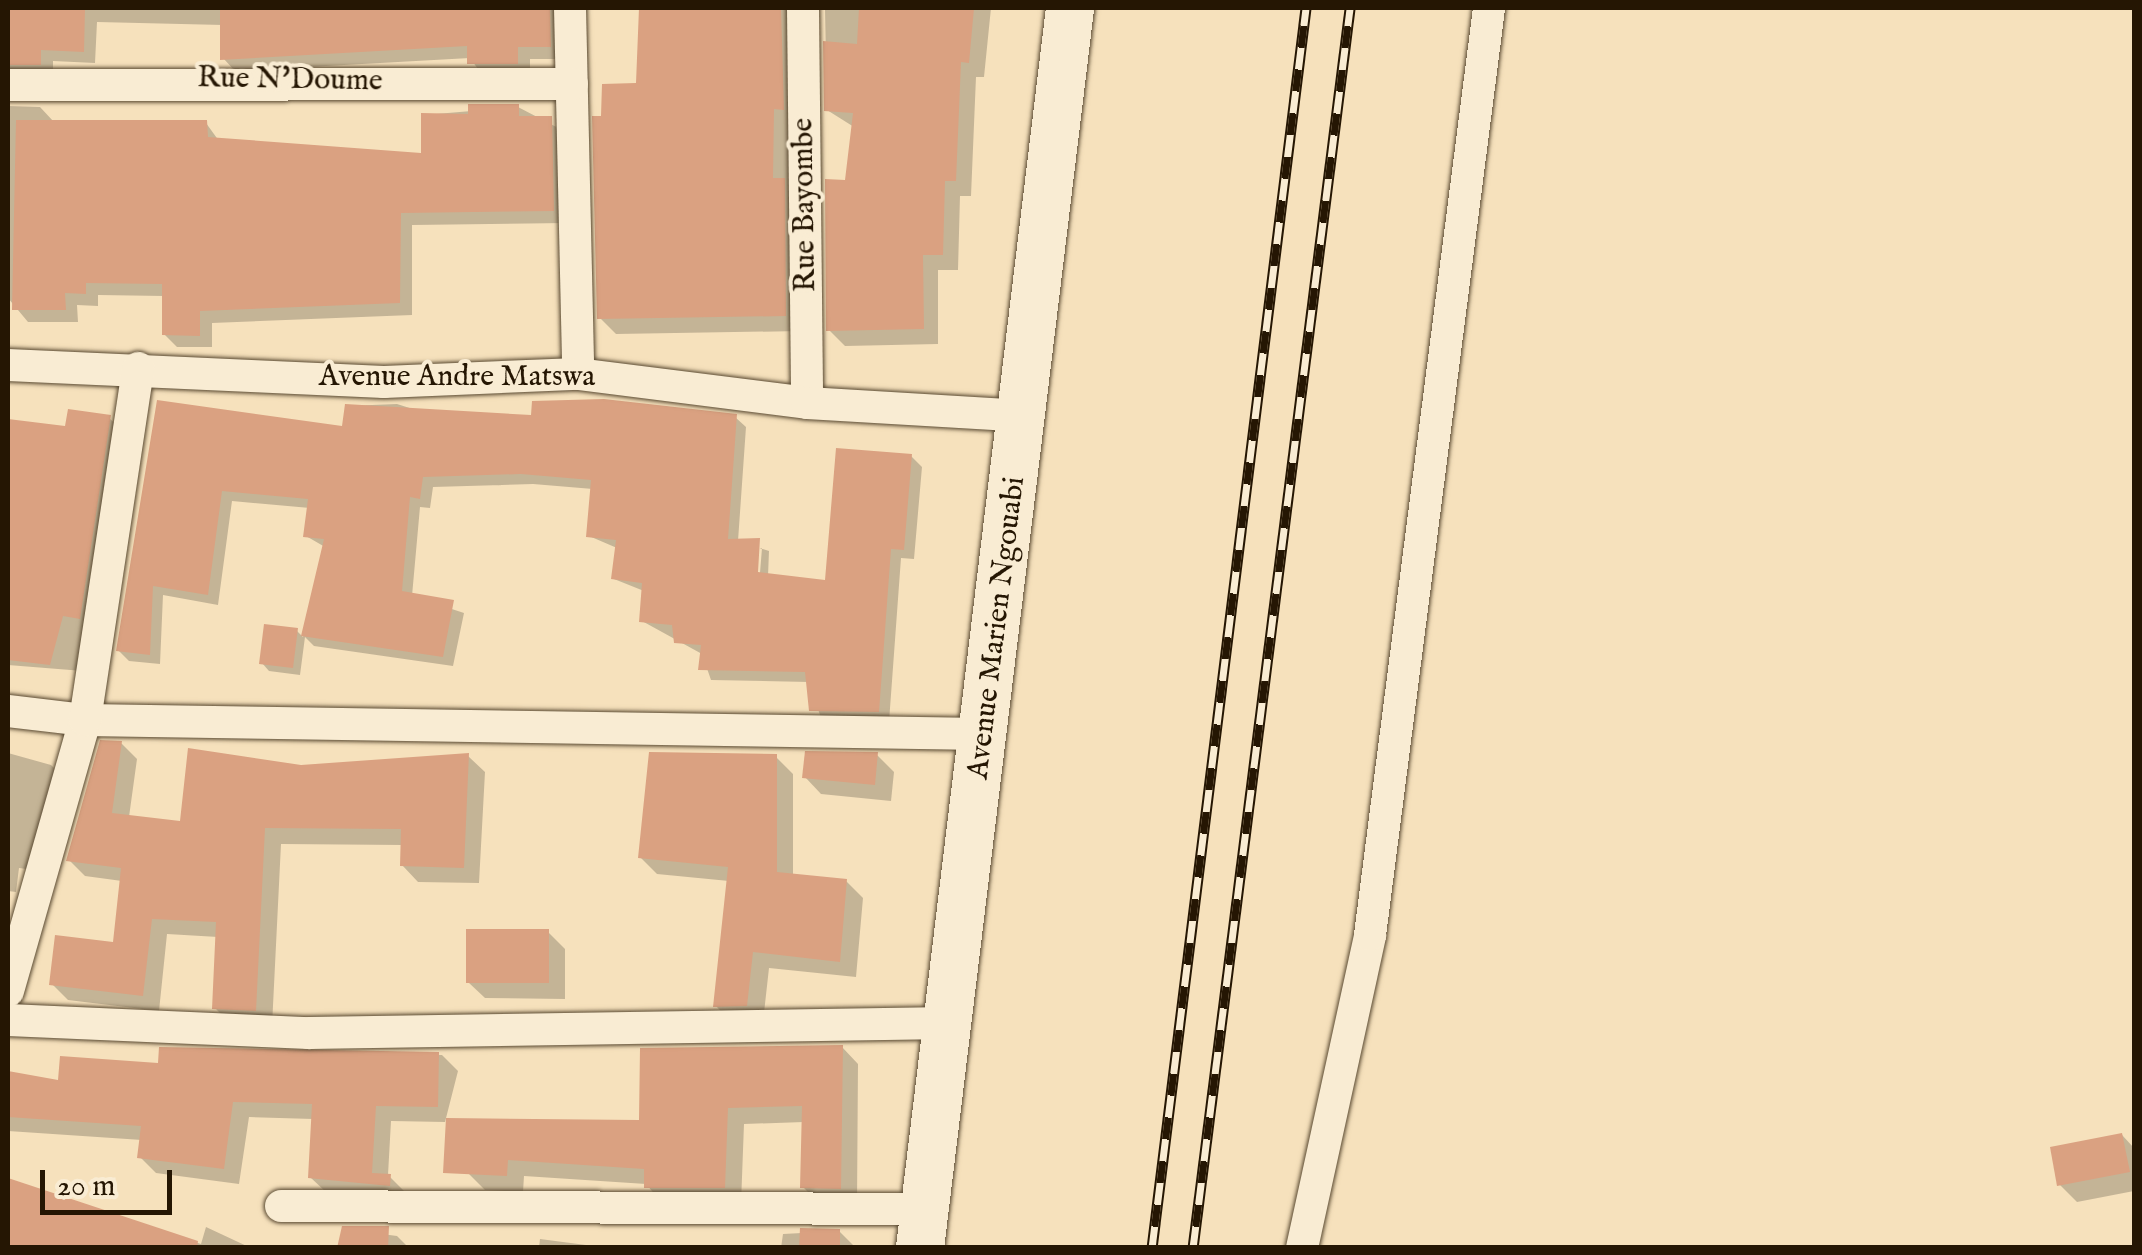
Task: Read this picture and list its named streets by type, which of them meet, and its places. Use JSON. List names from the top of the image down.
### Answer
{
  "streets": {
    "street": [
      "Rue N'Doume",
      "Rue Bayombe",
      "Avenue Andre Matswa",
      "Avenue Marien Ngouabi"
    ]
  },
  "crossings": [
    ["Rue Bayombe", "Avenue Andre Matswa"],
    ["Avenue Andre Matswa", "Avenue Marien Ngouabi"]
  ],
  "scale_bar": "20 m"
}
